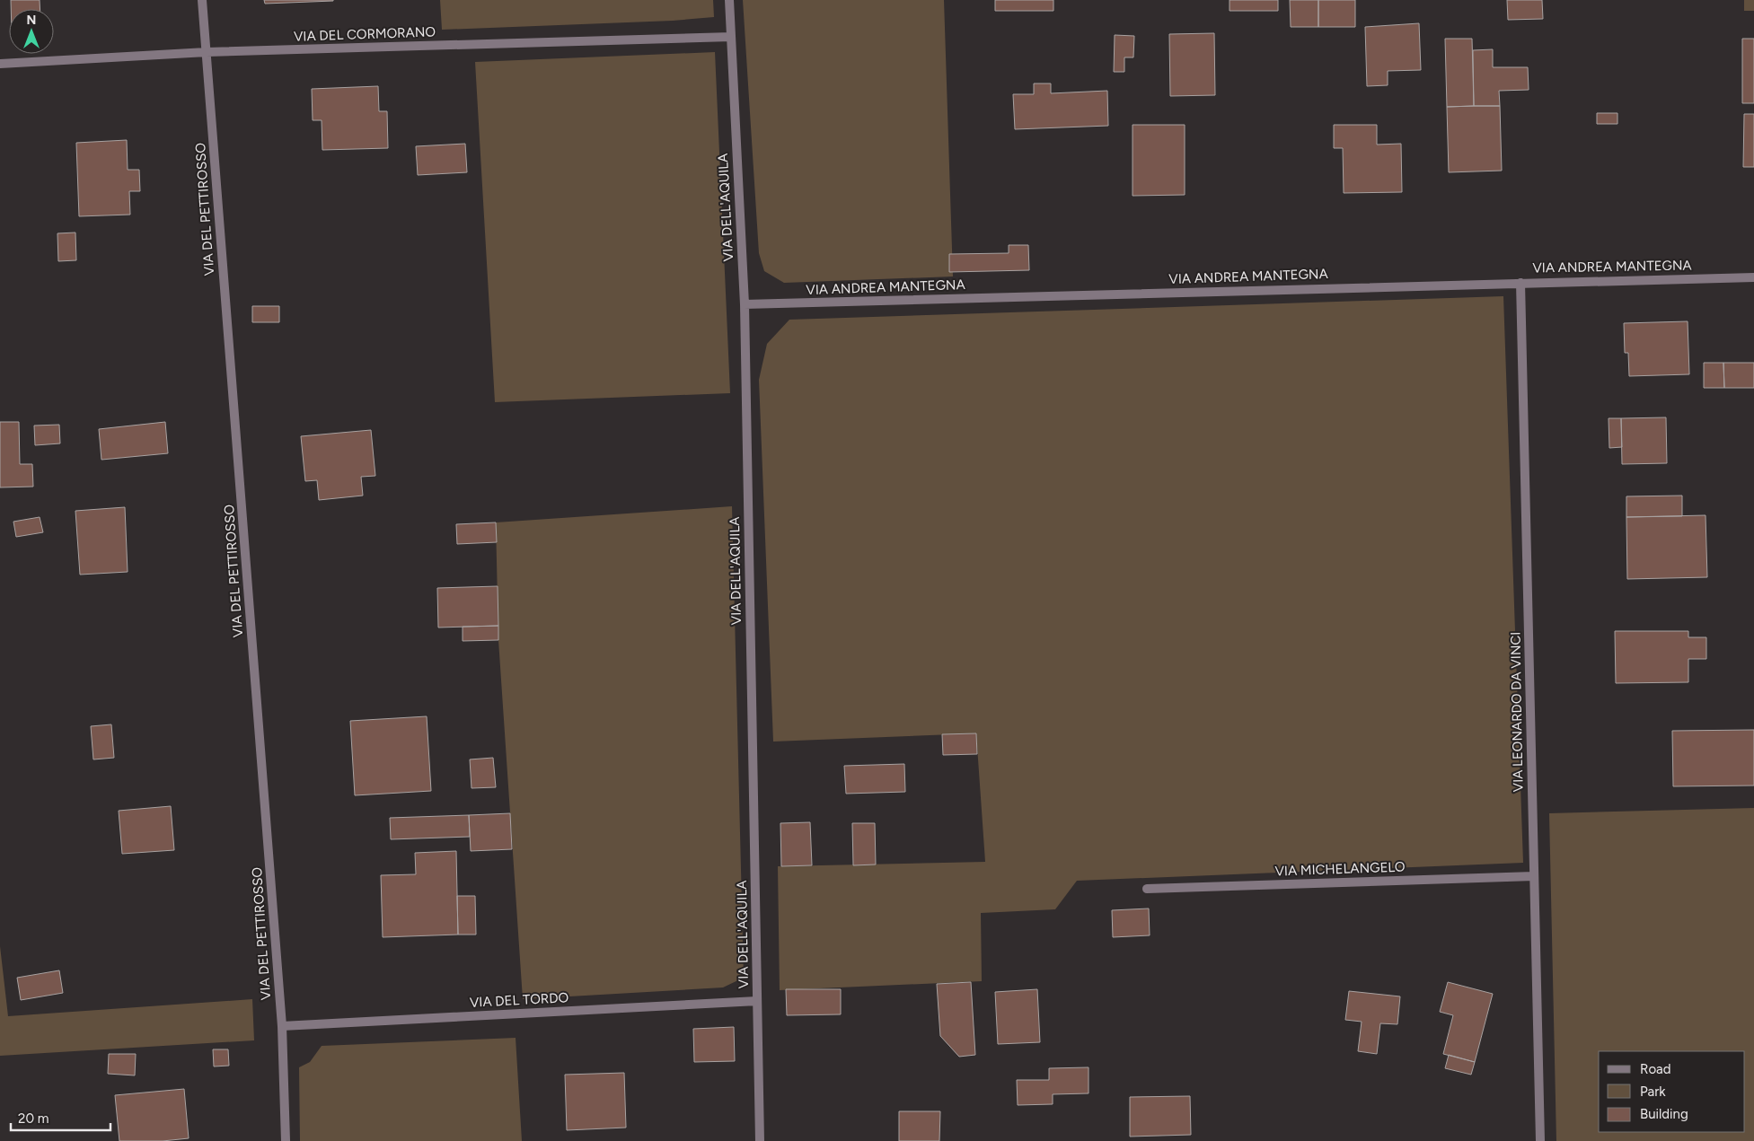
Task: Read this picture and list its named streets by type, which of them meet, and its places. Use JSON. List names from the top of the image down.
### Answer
{
  "streets": {
    "street": [
      "VIA DEL CORMORANO",
      "VIA DELL'AQUILA",
      "VIA DEL PETTIROSSO",
      "VIA ANDREA MANTEGNA",
      "VIA LEONARDO DA VINCI",
      "VIA MICHELANGELO",
      "VIA DEL TORDO"
    ]
  },
  "crossings": [
    ["VIA DEL CORMORANO", "VIA DELL'AQUILA"],
    ["VIA DEL CORMORANO", "VIA DEL PETTIROSSO"],
    ["VIA DELL'AQUILA", "VIA ANDREA MANTEGNA"],
    ["VIA DELL'AQUILA", "VIA DEL TORDO"],
    ["VIA DEL PETTIROSSO", "VIA DEL TORDO"],
    ["VIA ANDREA MANTEGNA", "VIA LEONARDO DA VINCI"],
    ["VIA LEONARDO DA VINCI", "VIA MICHELANGELO"]
  ],
  "legend": ["Road", "Park", "Building"],
  "scale_bar": "20 m",
  "north": "top"
}
